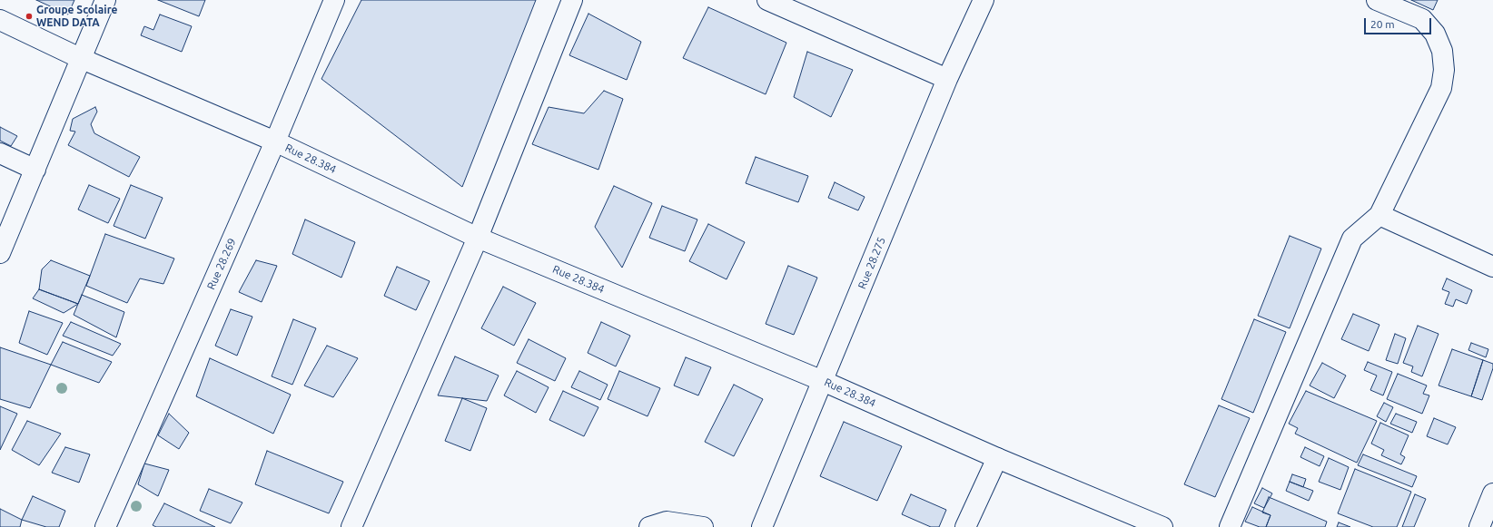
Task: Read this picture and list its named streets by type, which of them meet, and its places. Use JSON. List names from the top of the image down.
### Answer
{
  "streets": {
    "street": ["Rue 28.384", "Rue 28.275", "Rue 28.269"]
  },
  "crossings": [
    ["Rue 28.384", "Rue 28.275"],
    ["Rue 28.384", "Rue 28.269"]
  ],
  "places": ["Groupe Scolaire WEND DATA"],
  "scale_bar": "20 m"
}
